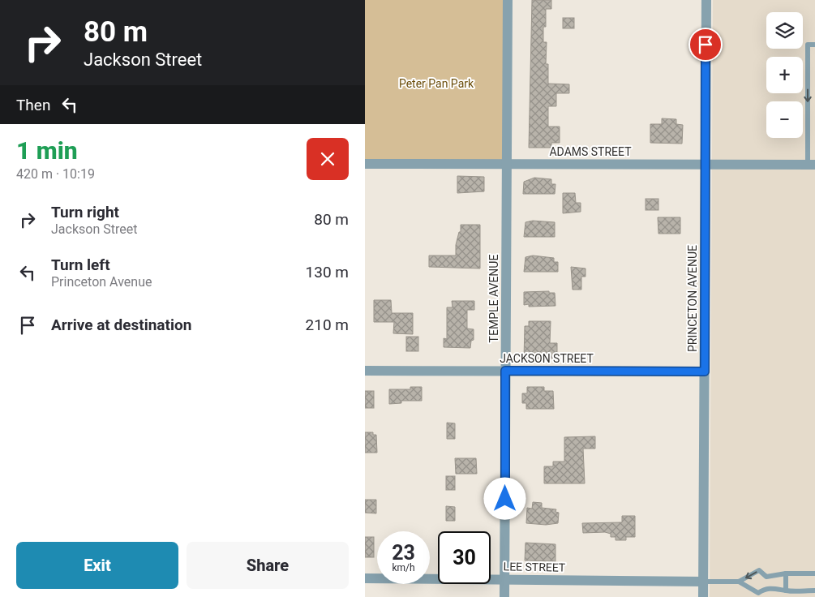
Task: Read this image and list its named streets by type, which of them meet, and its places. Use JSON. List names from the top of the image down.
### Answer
{
  "streets": {
    "street": [
      "ADAMS STREET",
      "TEMPLE AVENUE",
      "PRINCETON AVENUE",
      "JACKSON STREET",
      "LEE STREET"
    ]
  },
  "crossings": [
    ["ADAMS STREET", "TEMPLE AVENUE"],
    ["ADAMS STREET", "PRINCETON AVENUE"],
    ["TEMPLE AVENUE", "JACKSON STREET"],
    ["TEMPLE AVENUE", "LEE STREET"],
    ["PRINCETON AVENUE", "JACKSON STREET"],
    ["PRINCETON AVENUE", "LEE STREET"]
  ],
  "parks": ["Peter Pan Park"],
  "page": {
    "turn": ["80 m", "Jackson Street"],
    "map_buttons": ["+", "−"],
    "then": "Then",
    "heading": ["1 min", "420 m · 10:19"],
    "list": [
      {
        "name": "Turn right",
        "note": "Jackson Street",
        "value": "80 m"
      },
      {
        "name": "Turn left",
        "note": "Princeton Avenue",
        "value": "130 m"
      },
      {
        "name": "Arrive at destination",
        "value": "210 m"
      }
    ],
    "speed": "23 km/h",
    "limit": "30",
    "buttons": ["Exit", "Share"]
  }
}
